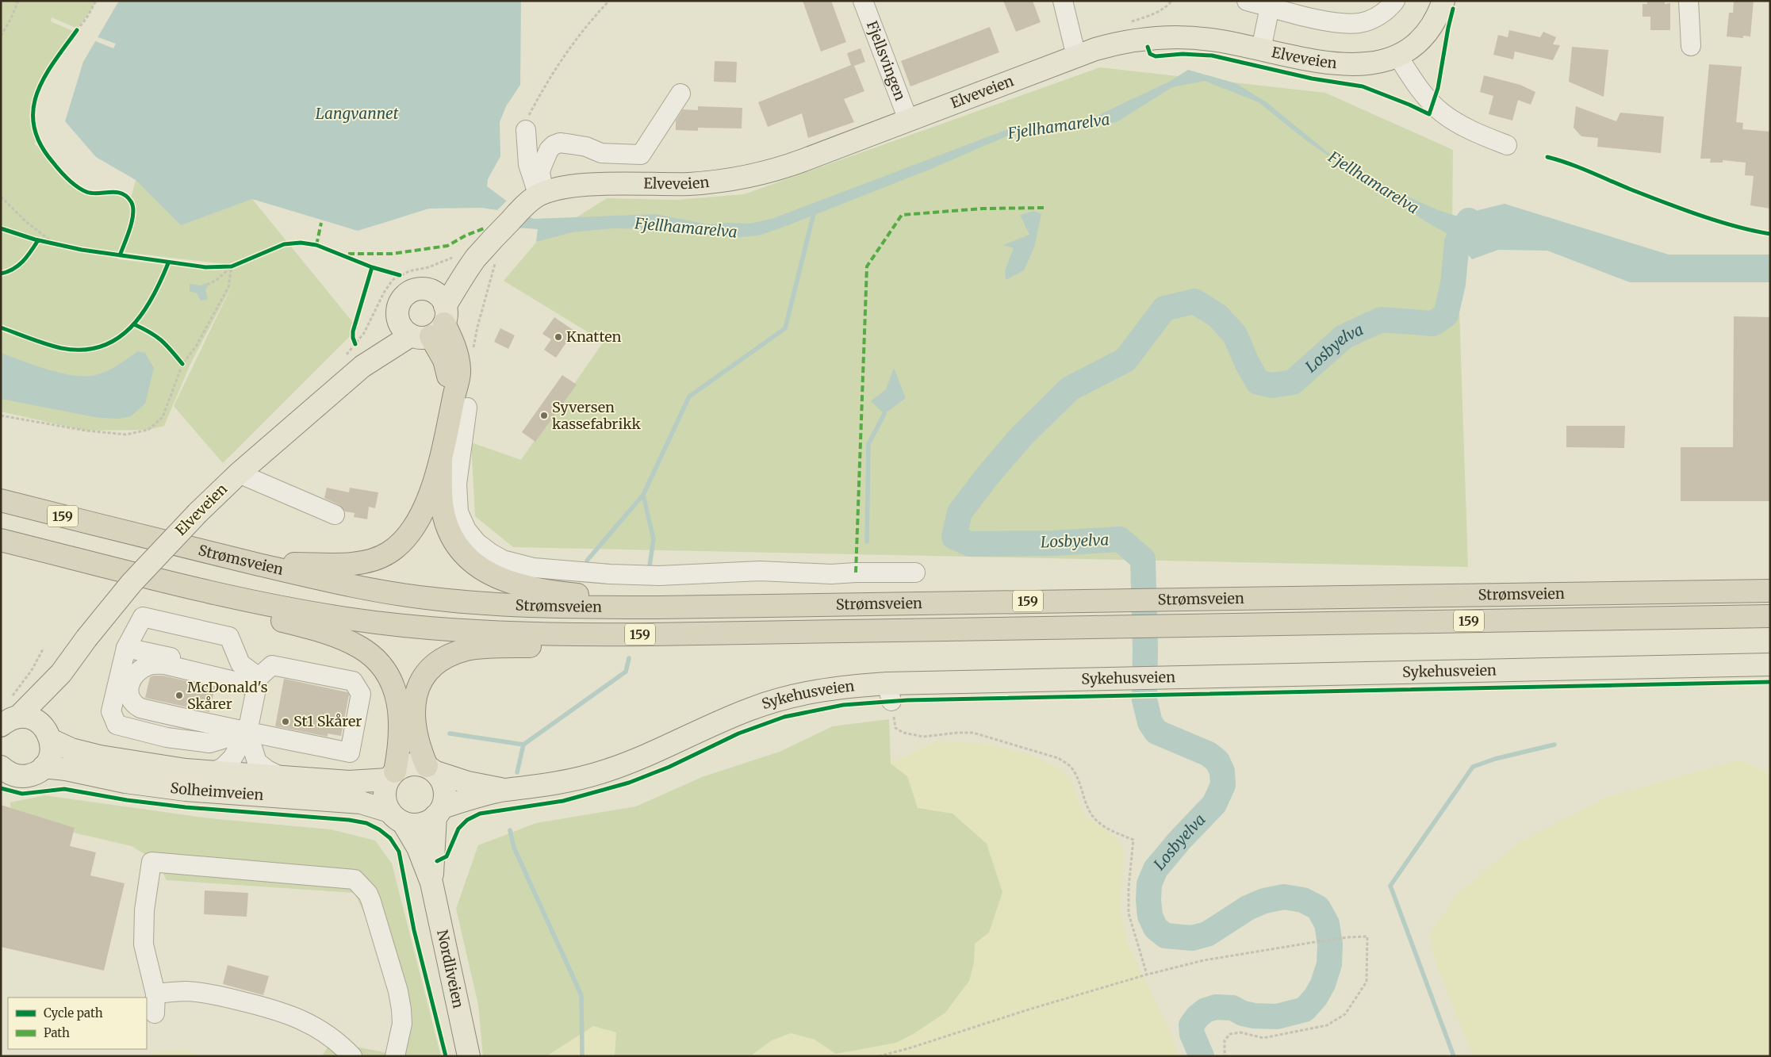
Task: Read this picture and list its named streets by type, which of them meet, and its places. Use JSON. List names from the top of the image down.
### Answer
{
  "streets": {
    "highway": ["159", "Strømsveien"],
    "main road": [
      "Elveveien",
      "Sykehusveien",
      "Solheimveien",
      "Nordliveien"
    ],
    "street": ["Fjellsvingen"]
  },
  "crossings": [
    ["Elveveien", "Fjellsvingen"],
    ["Elveveien", "Solheimveien"],
    ["Sykehusveien", "Solheimveien"],
    ["Sykehusveien", "Nordliveien"],
    ["Solheimveien", "Nordliveien"]
  ],
  "water": ["Langvannet", "Fjellhamarelva", "Losbyelva"],
  "places": [
    "Knatten",
    "Syversen kassefabrikk",
    "McDonald's Skårer",
    "St1 Skårer"
  ],
  "legend": ["Cycle path", "Path"]
}
